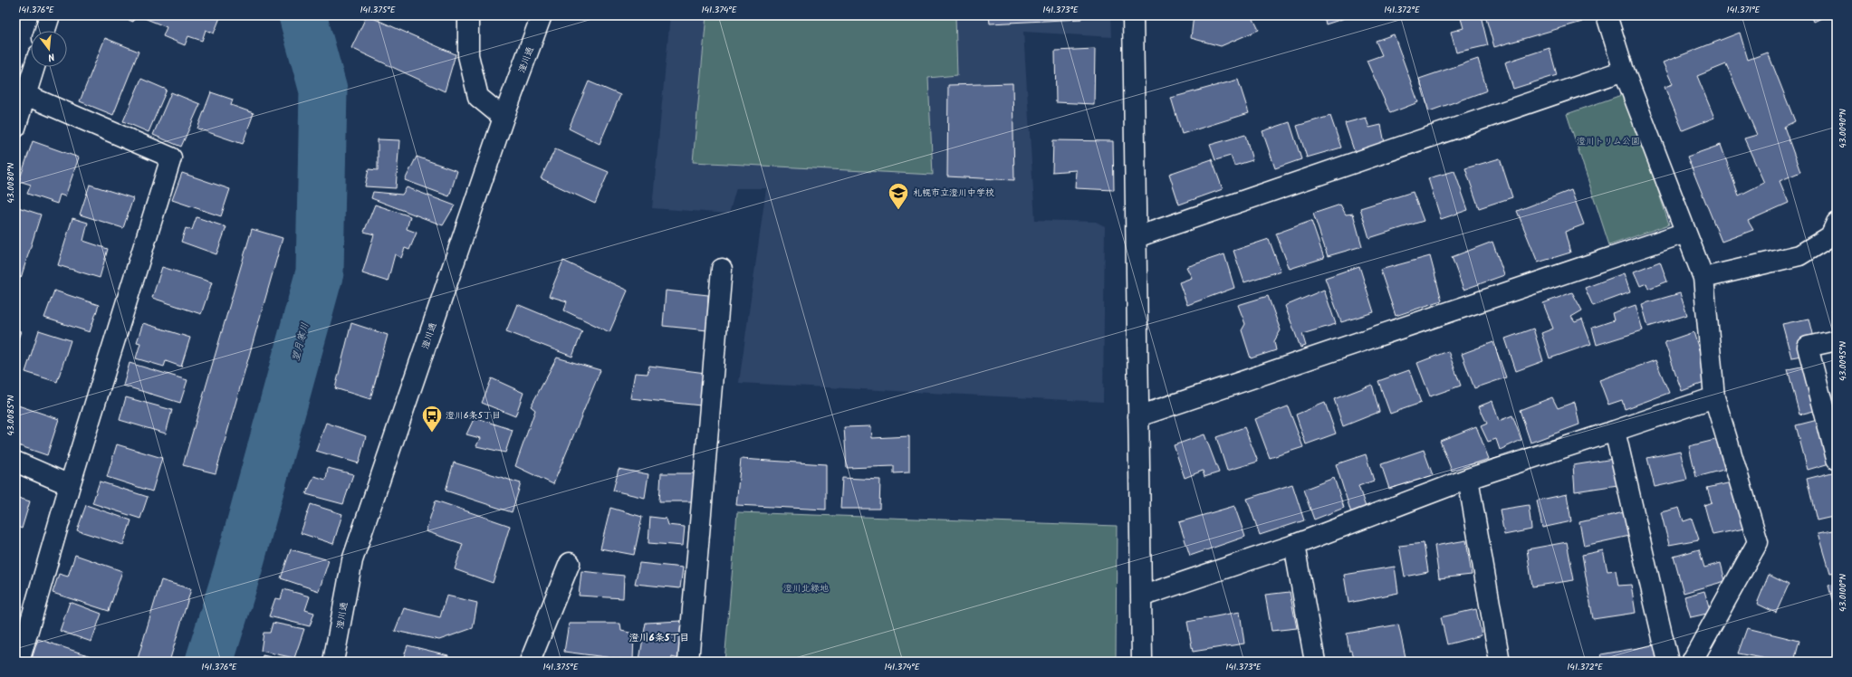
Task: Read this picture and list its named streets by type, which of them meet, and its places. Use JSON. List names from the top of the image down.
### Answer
{
  "streets": {
    "street": ["澄川通"]
  },
  "districts": ["澄川6条5丁目"],
  "water": ["望月寒川"],
  "parks": ["澄川トリム公園", "澄川北緑地"],
  "places": {
    "school or university": ["札幌市立澄川中学校"],
    "bus stop": ["澄川6条5丁目"]
  },
  "north": "bottom",
  "coordinates": [
    "141.376°E",
    "141.375°E",
    "141.374°E",
    "141.373°E",
    "141.372°E",
    "141.371°E",
    "43.0090°N",
    "43.0080°N",
    "43.0095°N",
    "43.0085°N",
    "43.0100°N"
  ]
}
